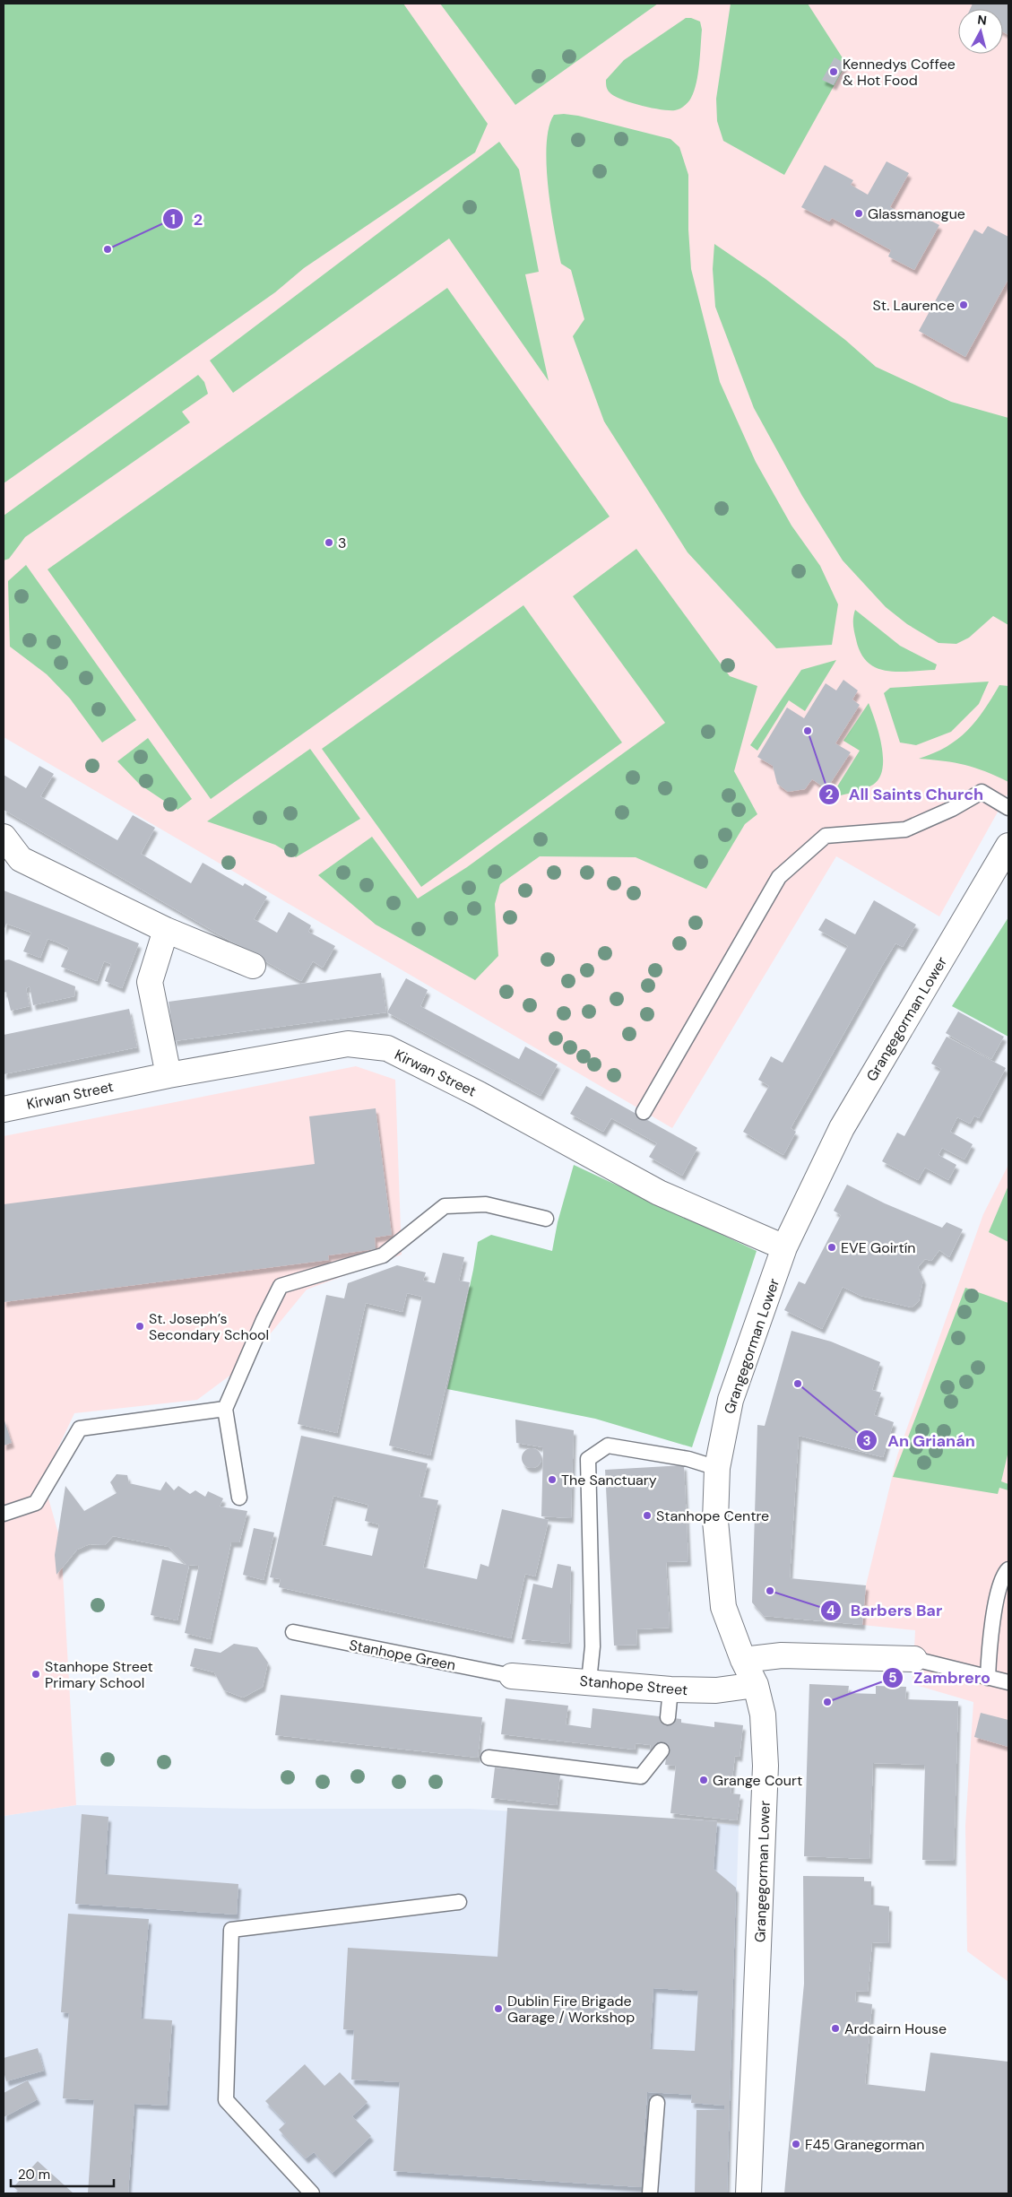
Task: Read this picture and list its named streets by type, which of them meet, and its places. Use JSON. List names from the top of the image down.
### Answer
{
  "streets": {
    "street": ["Grangegorman Lower", "Kirwan Street", "Stanhope Street"],
    "lane": ["Stanhope Green"]
  },
  "crossings": [
    ["Grangegorman Lower", "Kirwan Street"],
    ["Grangegorman Lower", "Stanhope Street"],
    ["Stanhope Green", "Stanhope Street"]
  ],
  "places": [
    "Kennedys Coffee & Hot Food",
    "Glassmanogue",
    "2",
    "St. Laurence",
    "3",
    "All Saints Church",
    "EVE Goirtín",
    "St. Joseph’s Secondary School",
    "An Grianán",
    "The Sanctuary",
    "Stanhope Centre",
    "Barbers Bar",
    "Stanhope Street Primary School",
    "Zambrero",
    "Grange Court",
    "Dublin Fire Brigade Garage / Workshop",
    "Ardcairn House",
    "F45 Granegorman"
  ],
  "scale_bar": "20 m",
  "north": "top"
}
